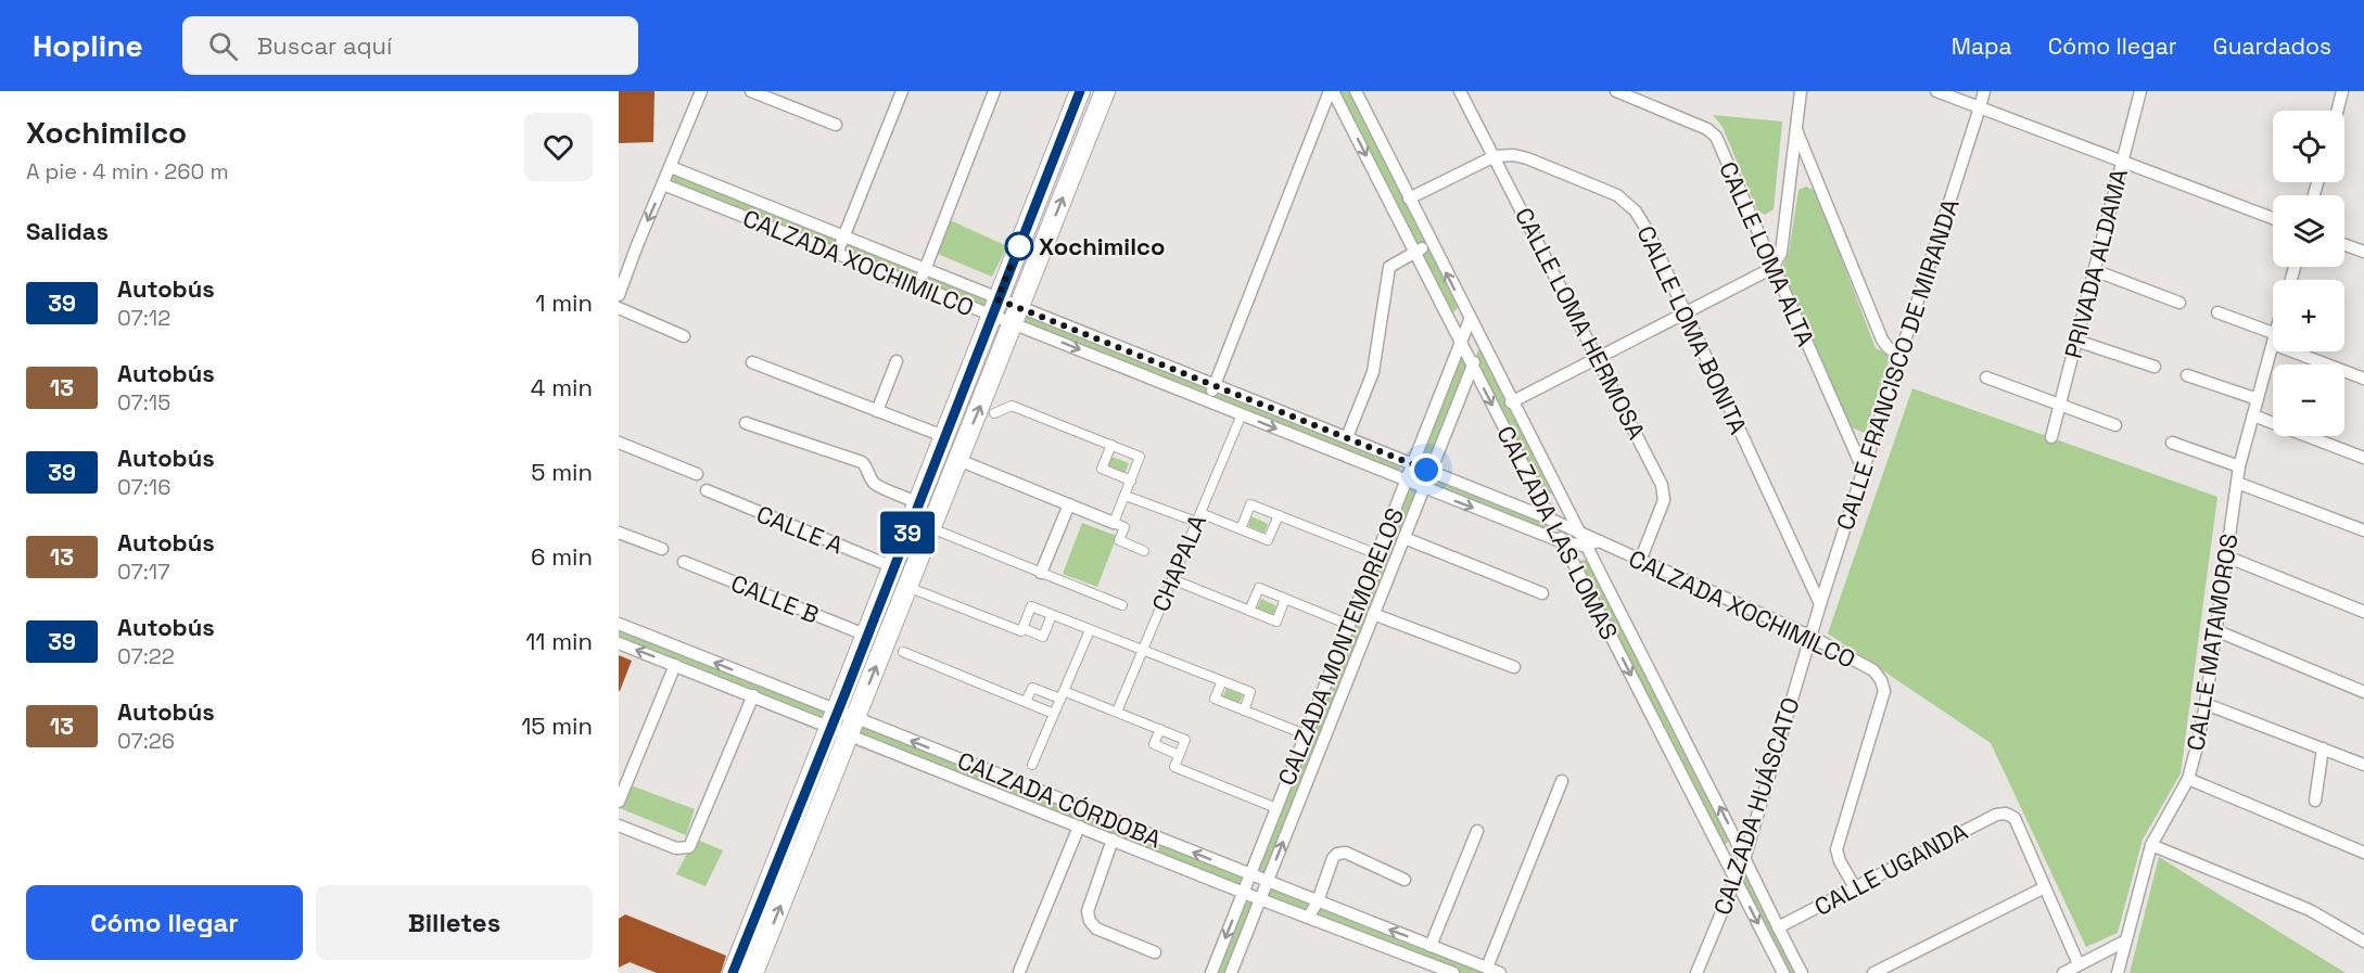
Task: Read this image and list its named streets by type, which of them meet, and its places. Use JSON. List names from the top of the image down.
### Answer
{
  "streets": {
    "street": [
      "CALLE LOMA ALTA",
      "CALZADA XOCHIMILCO",
      "PRIVADA ALDAMA",
      "CALLE LOMA HERMOSA",
      "CALLE LOMA BONITA",
      "CALLE FRANCISCO DE MIRANDA",
      "CALLE A",
      "CALZADA LAS LOMAS",
      "CHAPALA",
      "CALLE B",
      "CALLE MATAMOROS",
      "CALZADA MONTEMORELOS",
      "CALZADA CÓRDOBA",
      "CALZADA HUÁSCATO",
      "CALLE UGANDA"
    ]
  },
  "crossings": [
    ["CALLE LOMA ALTA", "CALLE FRANCISCO DE MIRANDA"],
    ["CALZADA XOCHIMILCO", "CALLE LOMA HERMOSA"],
    ["CALZADA XOCHIMILCO", "CALLE FRANCISCO DE MIRANDA"],
    ["CALZADA XOCHIMILCO", "CALZADA LAS LOMAS"],
    ["CALZADA XOCHIMILCO", "CHAPALA"],
    ["CALZADA XOCHIMILCO", "CALZADA MONTEMORELOS"],
    ["CALZADA XOCHIMILCO", "CALZADA HUÁSCATO"],
    ["CALZADA XOCHIMILCO", "CALLE UGANDA"],
    ["CALLE LOMA HERMOSA", "CALLE LOMA BONITA"],
    ["CALLE LOMA BONITA", "CALLE FRANCISCO DE MIRANDA"],
    ["CALLE LOMA BONITA", "CALZADA LAS LOMAS"],
    ["CALLE FRANCISCO DE MIRANDA", "CALZADA HUÁSCATO"],
    ["CALZADA LAS LOMAS", "CALZADA MONTEMORELOS"],
    ["CALZADA LAS LOMAS", "CALZADA HUÁSCATO"],
    ["CALZADA LAS LOMAS", "CALLE UGANDA"],
    ["CALZADA MONTEMORELOS", "CALZADA CÓRDOBA"]
  ],
  "places": ["Xochimilco"],
  "lines": ["bus line 39"],
  "page": {
    "header": "Hopline",
    "search": "Buscar aquí",
    "nav": ["Mapa", "Cómo llegar", "Guardados"],
    "heading": [
      ["Xochimilco", "A pie · 4 min · 260 m"],
      "Salidas"
    ],
    "on_map": "39",
    "map_buttons": ["+", "−"],
    "list": [
      {
        "mark": "39",
        "name": "Autobús",
        "note": "07:12",
        "value": "1 min"
      },
      {
        "mark": "13",
        "name": "Autobús",
        "note": "07:15",
        "value": "4 min"
      },
      {
        "mark": "39",
        "name": "Autobús",
        "note": "07:16",
        "value": "5 min"
      },
      {
        "mark": "13",
        "name": "Autobús",
        "note": "07:17",
        "value": "6 min"
      },
      {
        "mark": "39",
        "name": "Autobús",
        "note": "07:22",
        "value": "11 min"
      },
      {
        "mark": "13",
        "name": "Autobús",
        "note": "07:26",
        "value": "15 min"
      }
    ],
    "buttons": ["Cómo llegar", "Billetes"]
  }
}
